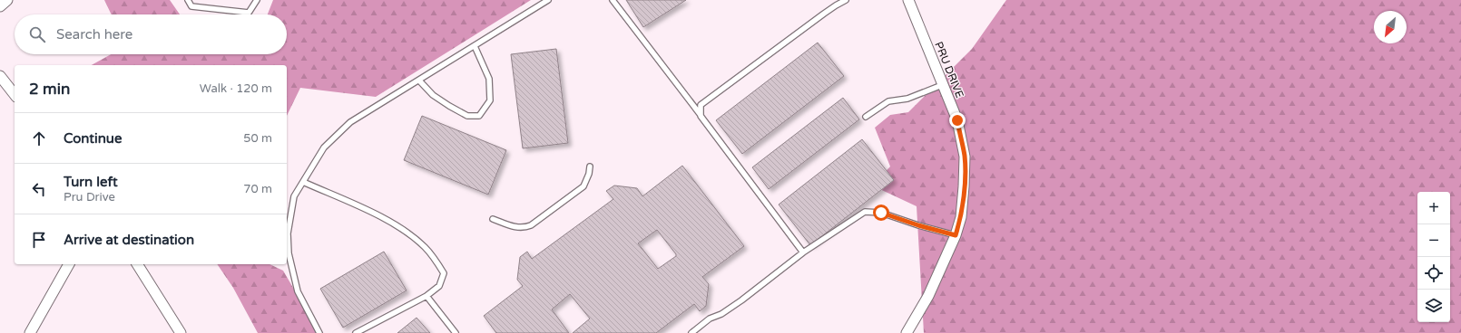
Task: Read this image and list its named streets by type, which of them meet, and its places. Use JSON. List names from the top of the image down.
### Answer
{
  "streets": {
    "street": ["PRU DRIVE"]
  },
  "north": "bottom left",
  "page": {
    "search": "Search here",
    "heading": ["2 min", "Walk · 120 m"],
    "list": [
      ["Continue", "50 m"],
      ["Turn left", "Pru Drive", "70 m"],
      "Arrive at destination"
    ],
    "map_buttons": ["+", "−"]
  }
}
